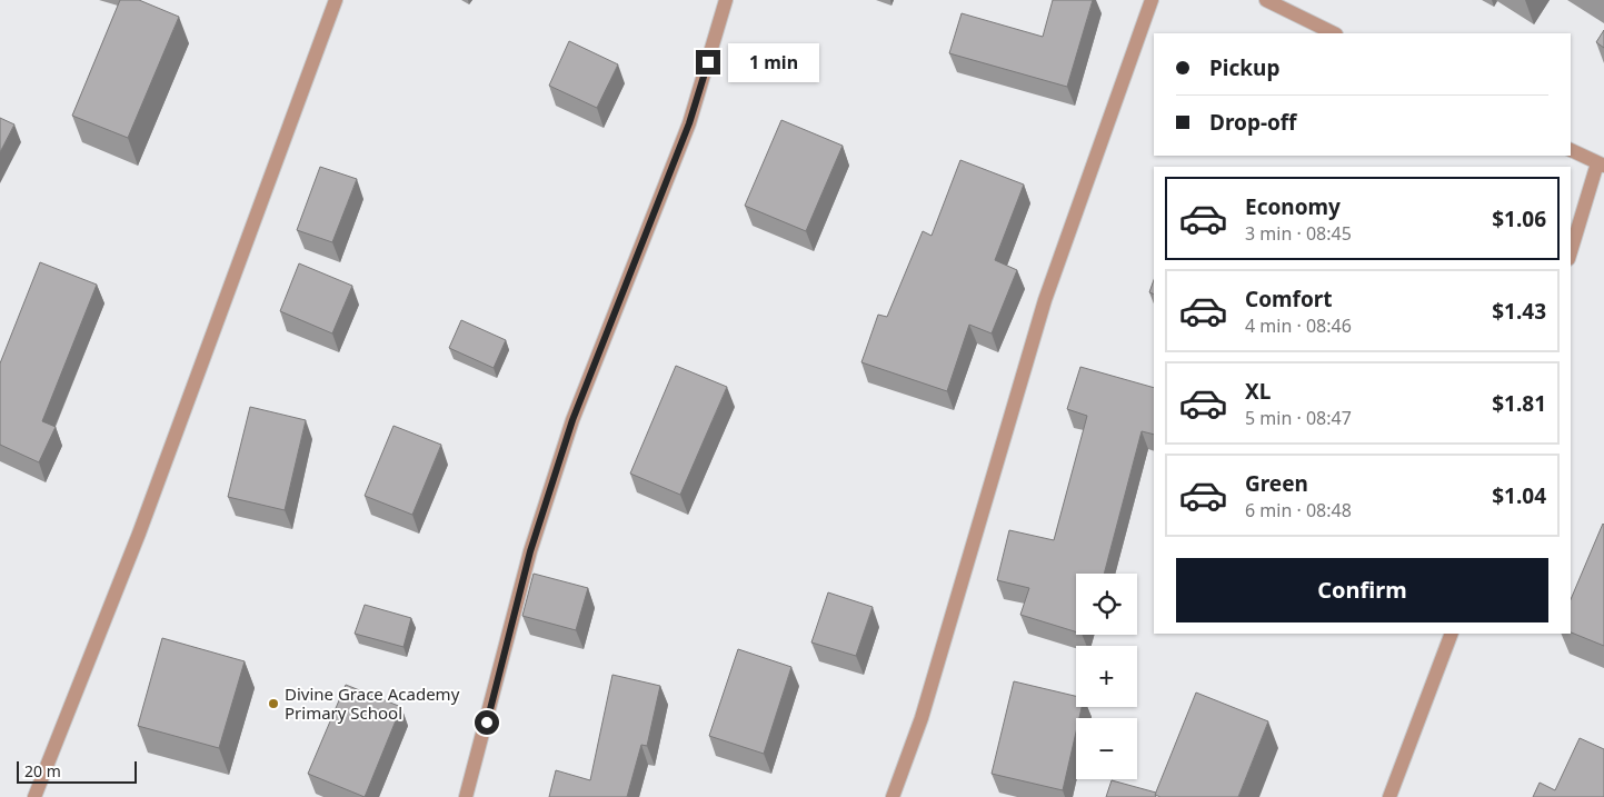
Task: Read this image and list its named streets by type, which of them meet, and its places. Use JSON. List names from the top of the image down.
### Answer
{
  "places": ["Divine Grace Academy Primary School"],
  "scale_bar": "20 m",
  "page": {
    "banner": ["Pickup", "Drop-off"],
    "bubble": "1 min",
    "list": [
      {
        "name": "Economy",
        "note": "3 min · 08:45",
        "value": "$1.06"
      },
      {
        "name": "Comfort",
        "note": "4 min · 08:46",
        "value": "$1.43"
      },
      {
        "name": "XL",
        "note": "5 min · 08:47",
        "value": "$1.81"
      },
      {
        "name": "Green",
        "note": "6 min · 08:48",
        "value": "$1.04"
      }
    ],
    "buttons": "Confirm",
    "map_buttons": ["+", "−"],
    "scale": "20 m"
  }
}
